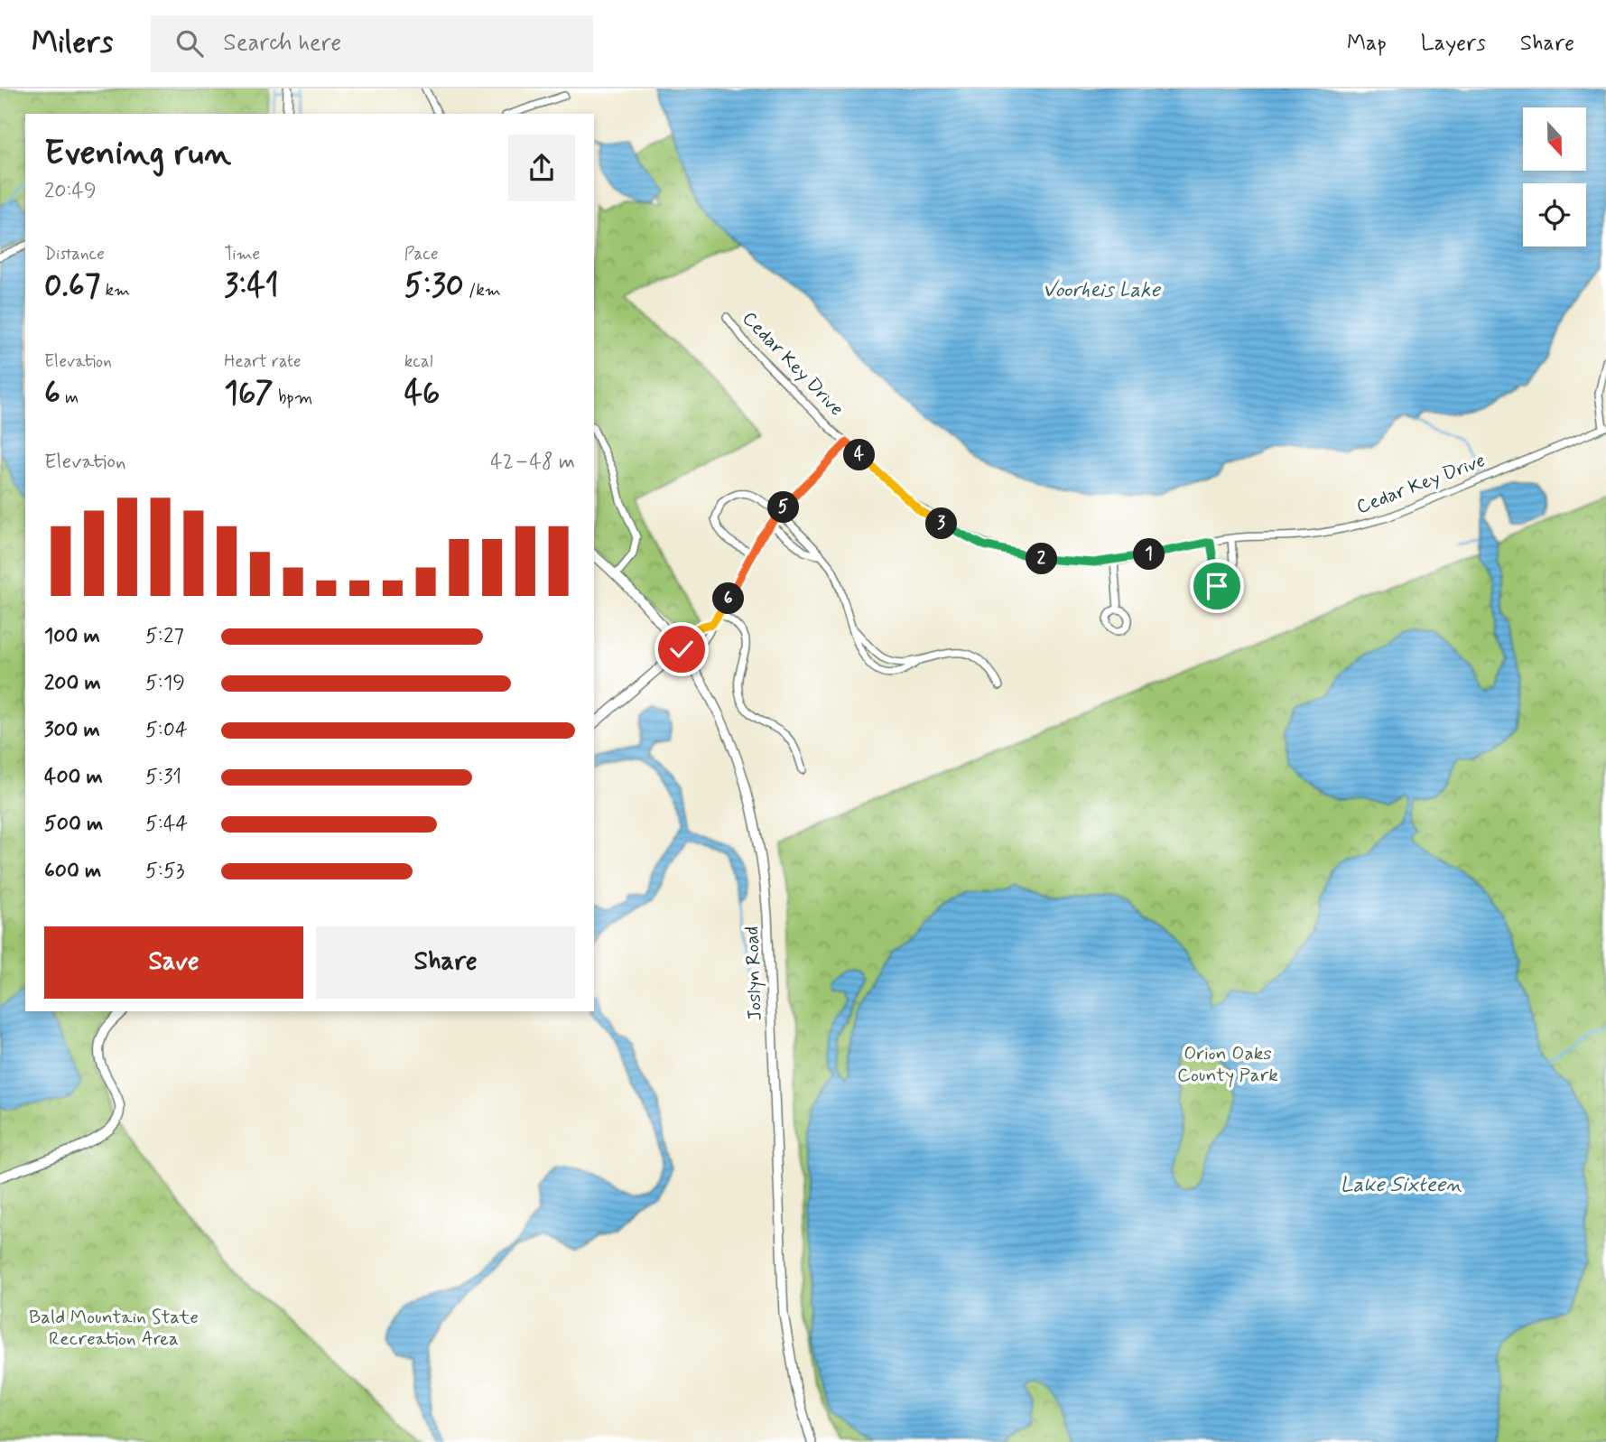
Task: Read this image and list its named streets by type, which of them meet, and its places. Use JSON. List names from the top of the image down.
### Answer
{
  "streets": {
    "street": ["Cedar Key Drive", "Joslyn Road"]
  },
  "water": ["Voorheis Lake", "Lake Sixteen"],
  "parks": ["Orion Oaks County Park", "Bald Mountain State Recreation Area"],
  "north": "bottom",
  "page": {
    "header": "Milers",
    "search": "Search here",
    "nav": ["Map", "Layers", "Share"],
    "heading": ["Evening run", "20:49"],
    "stats": [
      ["Distance", "0.67 km"],
      ["Time", "3:41"],
      ["Pace", "5:30 /km"],
      ["Elevation", "6 m"],
      ["Heart rate", "167 bpm"],
      ["kcal", "46"]
    ],
    "chart": ["Elevation", "42–48 m"],
    "pins": [
      "4",
      "5",
      "3",
      "1",
      "2",
      "6"
    ],
    "list": [
      {
        "name": "100 m",
        "note": "5:27"
      },
      {
        "name": "200 m",
        "note": "5:19"
      },
      {
        "name": "300 m",
        "note": "5:04"
      },
      {
        "name": "400 m",
        "note": "5:31"
      },
      {
        "name": "500 m",
        "note": "5:44"
      },
      {
        "name": "600 m",
        "note": "5:53"
      }
    ],
    "buttons": ["Save", "Share"]
  }
}
